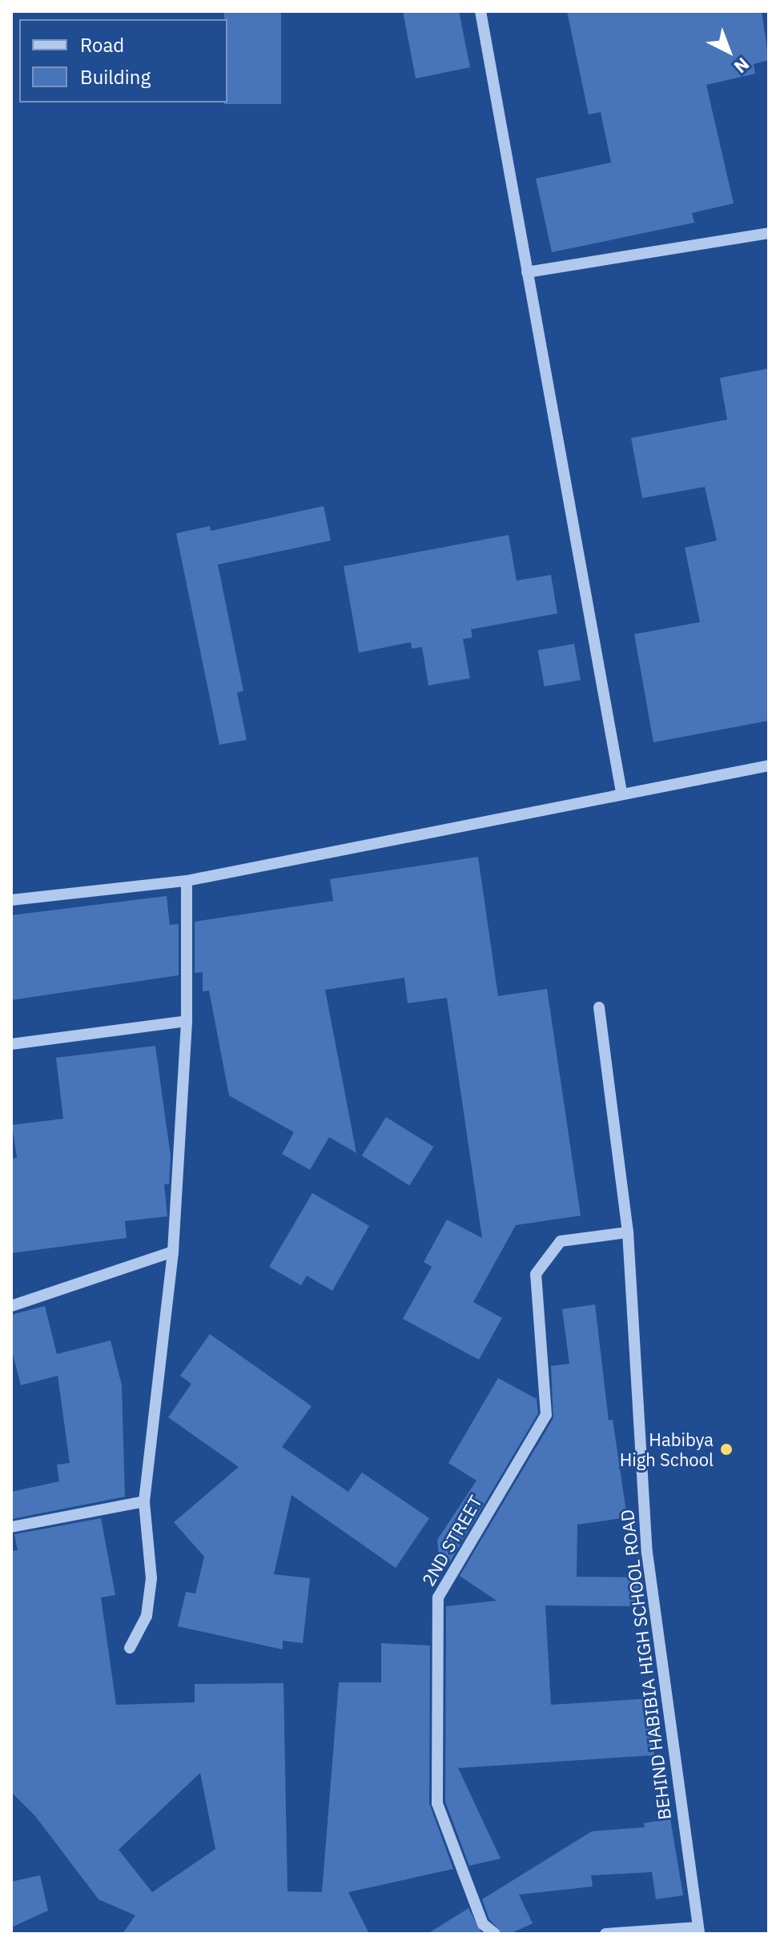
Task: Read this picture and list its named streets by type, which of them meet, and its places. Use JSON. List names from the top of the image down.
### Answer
{
  "streets": {
    "street": ["2ND STREET", "BEHIND HABIBIA HIGH SCHOOL ROAD"]
  },
  "crossings": [
    ["2ND STREET", "BEHIND HABIBIA HIGH SCHOOL ROAD"]
  ],
  "places": ["Habibya High School"],
  "legend": ["Road", "Building"],
  "north": "bottom right"
}
